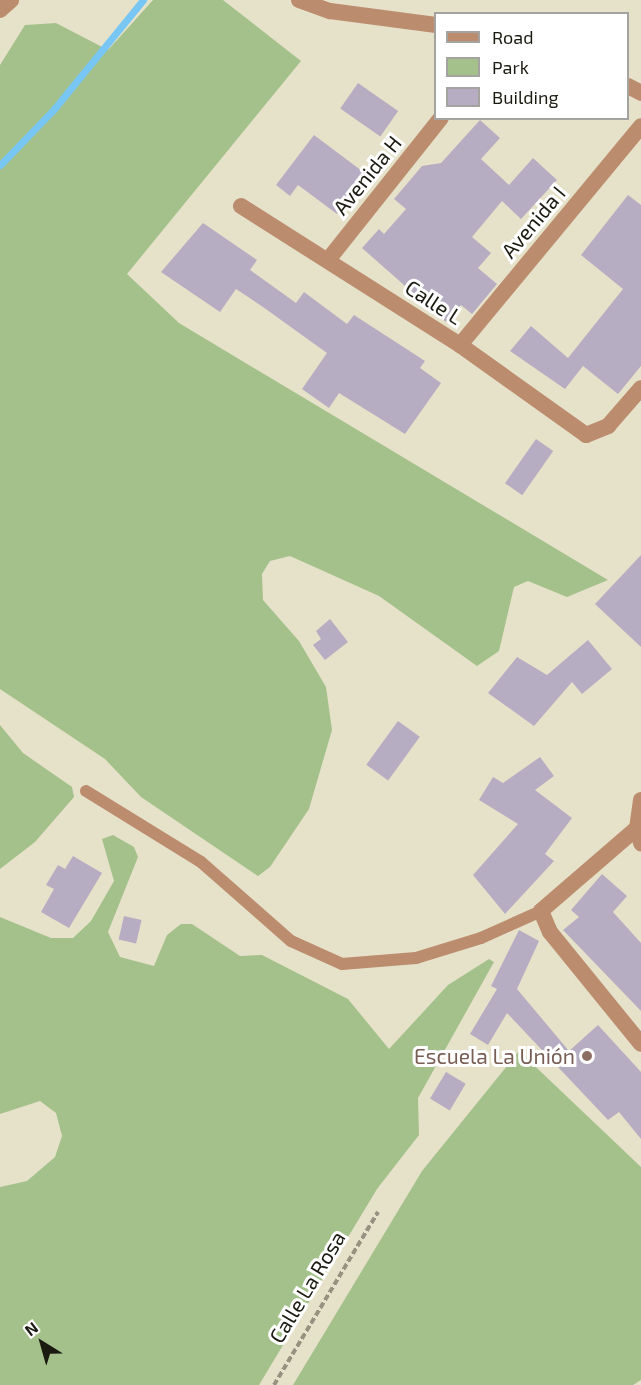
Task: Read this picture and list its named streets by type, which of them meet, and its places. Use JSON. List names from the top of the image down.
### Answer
{
  "streets": {
    "street": ["Avenida H", "Avenida I", "Calle L"],
    "path": ["Calle La Rosa"]
  },
  "crossings": [
    ["Avenida H", "Calle L"],
    ["Avenida I", "Calle L"]
  ],
  "places": ["Escuela La Unión"],
  "legend": ["Road", "Park", "Building"],
  "north": "top left"
}
